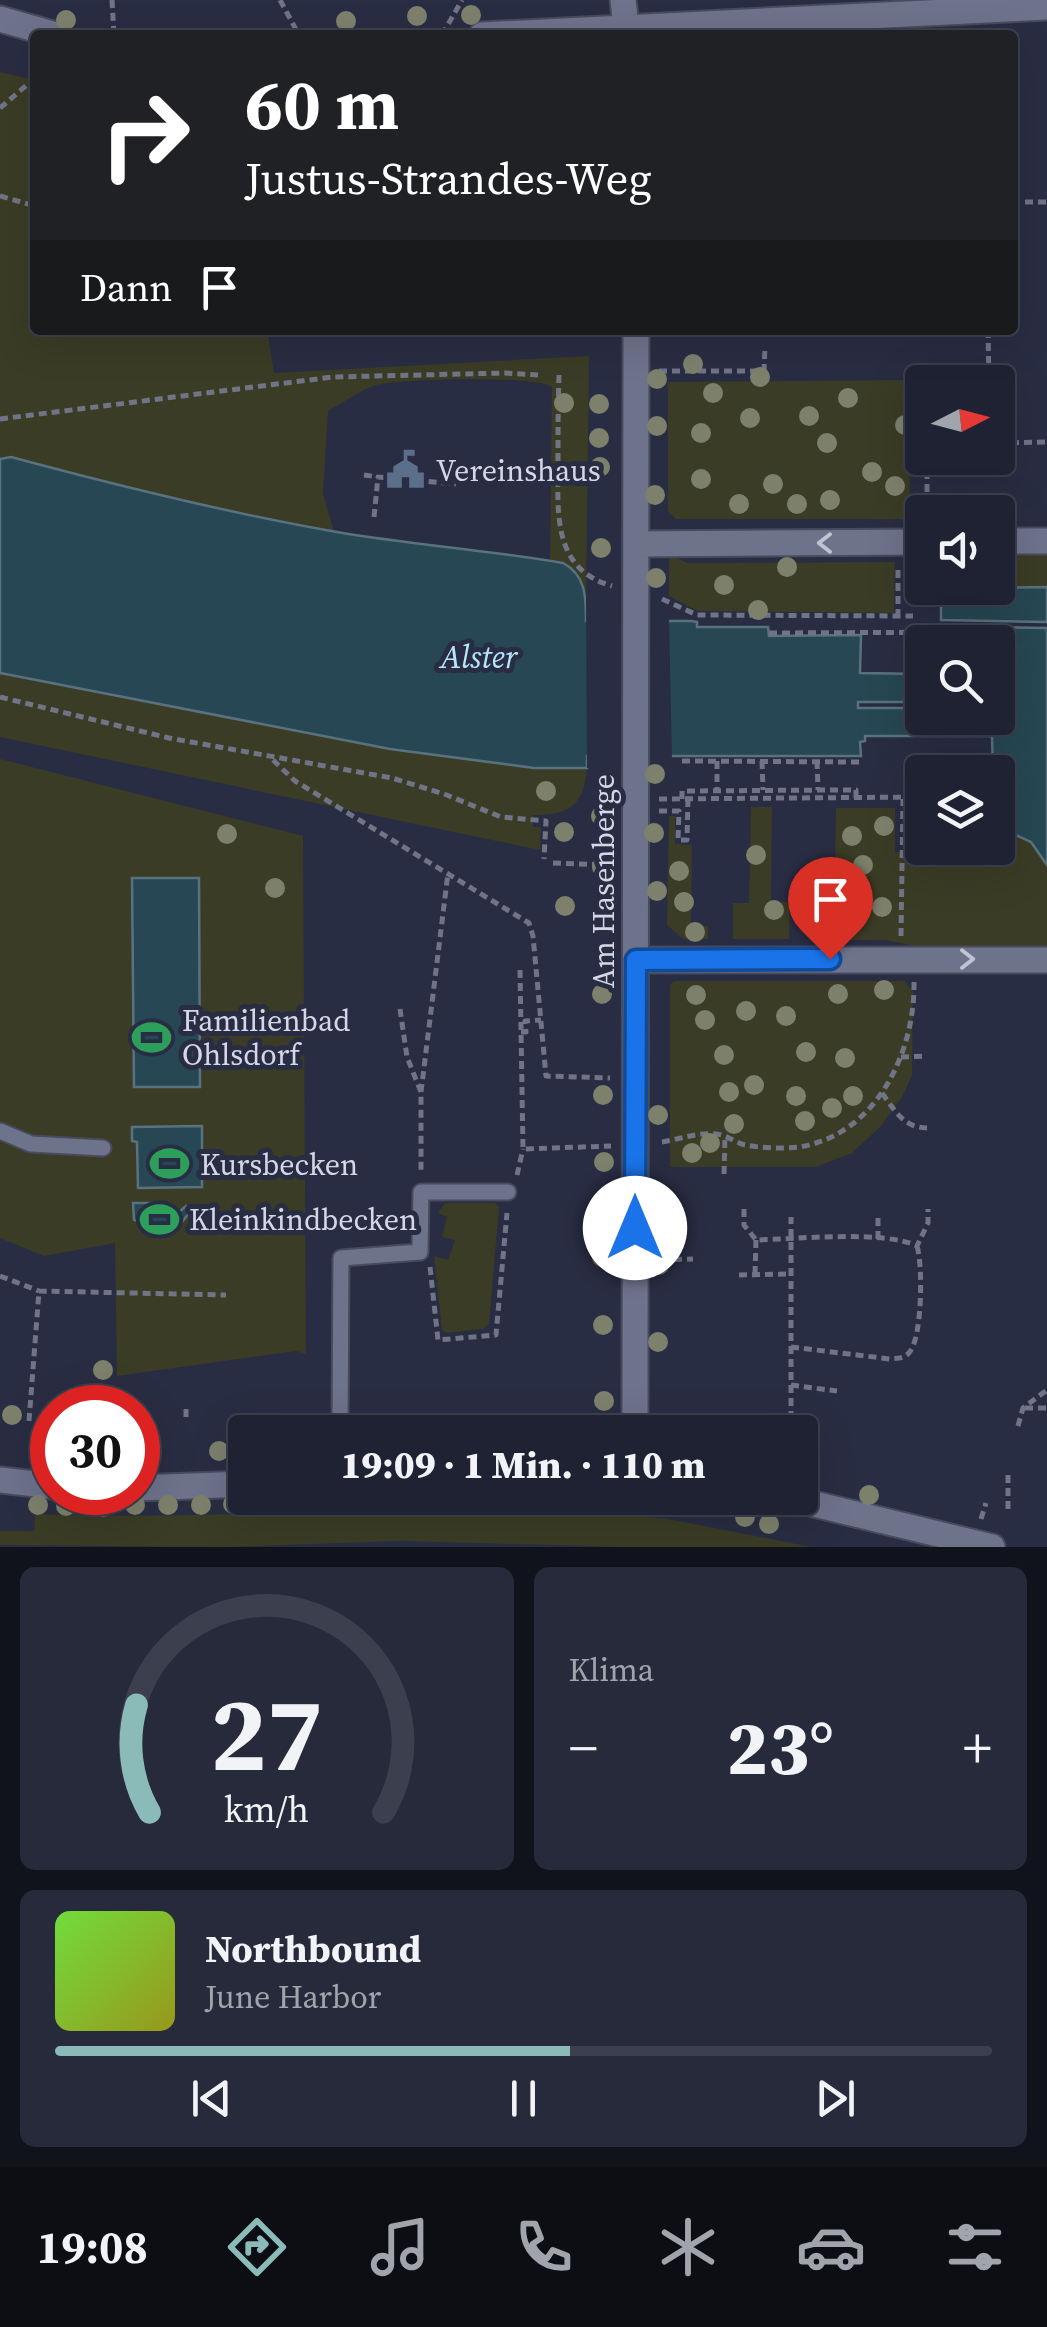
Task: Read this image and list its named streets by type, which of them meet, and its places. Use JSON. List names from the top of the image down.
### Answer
{
  "streets": {
    "street": ["Am Hasenberge"]
  },
  "water": ["Alster"],
  "places": {
    "public building": ["Vereinshaus"],
    "sports": ["Familienbad Ohlsdorf", "Kursbecken", "Kleinkindbecken"]
  },
  "north": "right",
  "page": {
    "turn": ["60 m", "Justus-Strandes-Weg"],
    "then": "Dann",
    "limit": "30",
    "trip": "19:09 · 1 Min. · 110 m",
    "tile": "Klima",
    "heat": ["−", "23°", "+"],
    "song": ["Northbound", "June Harbor"],
    "tabs": "19:08",
    "gauge": ["27", "km/h"]
  }
}
